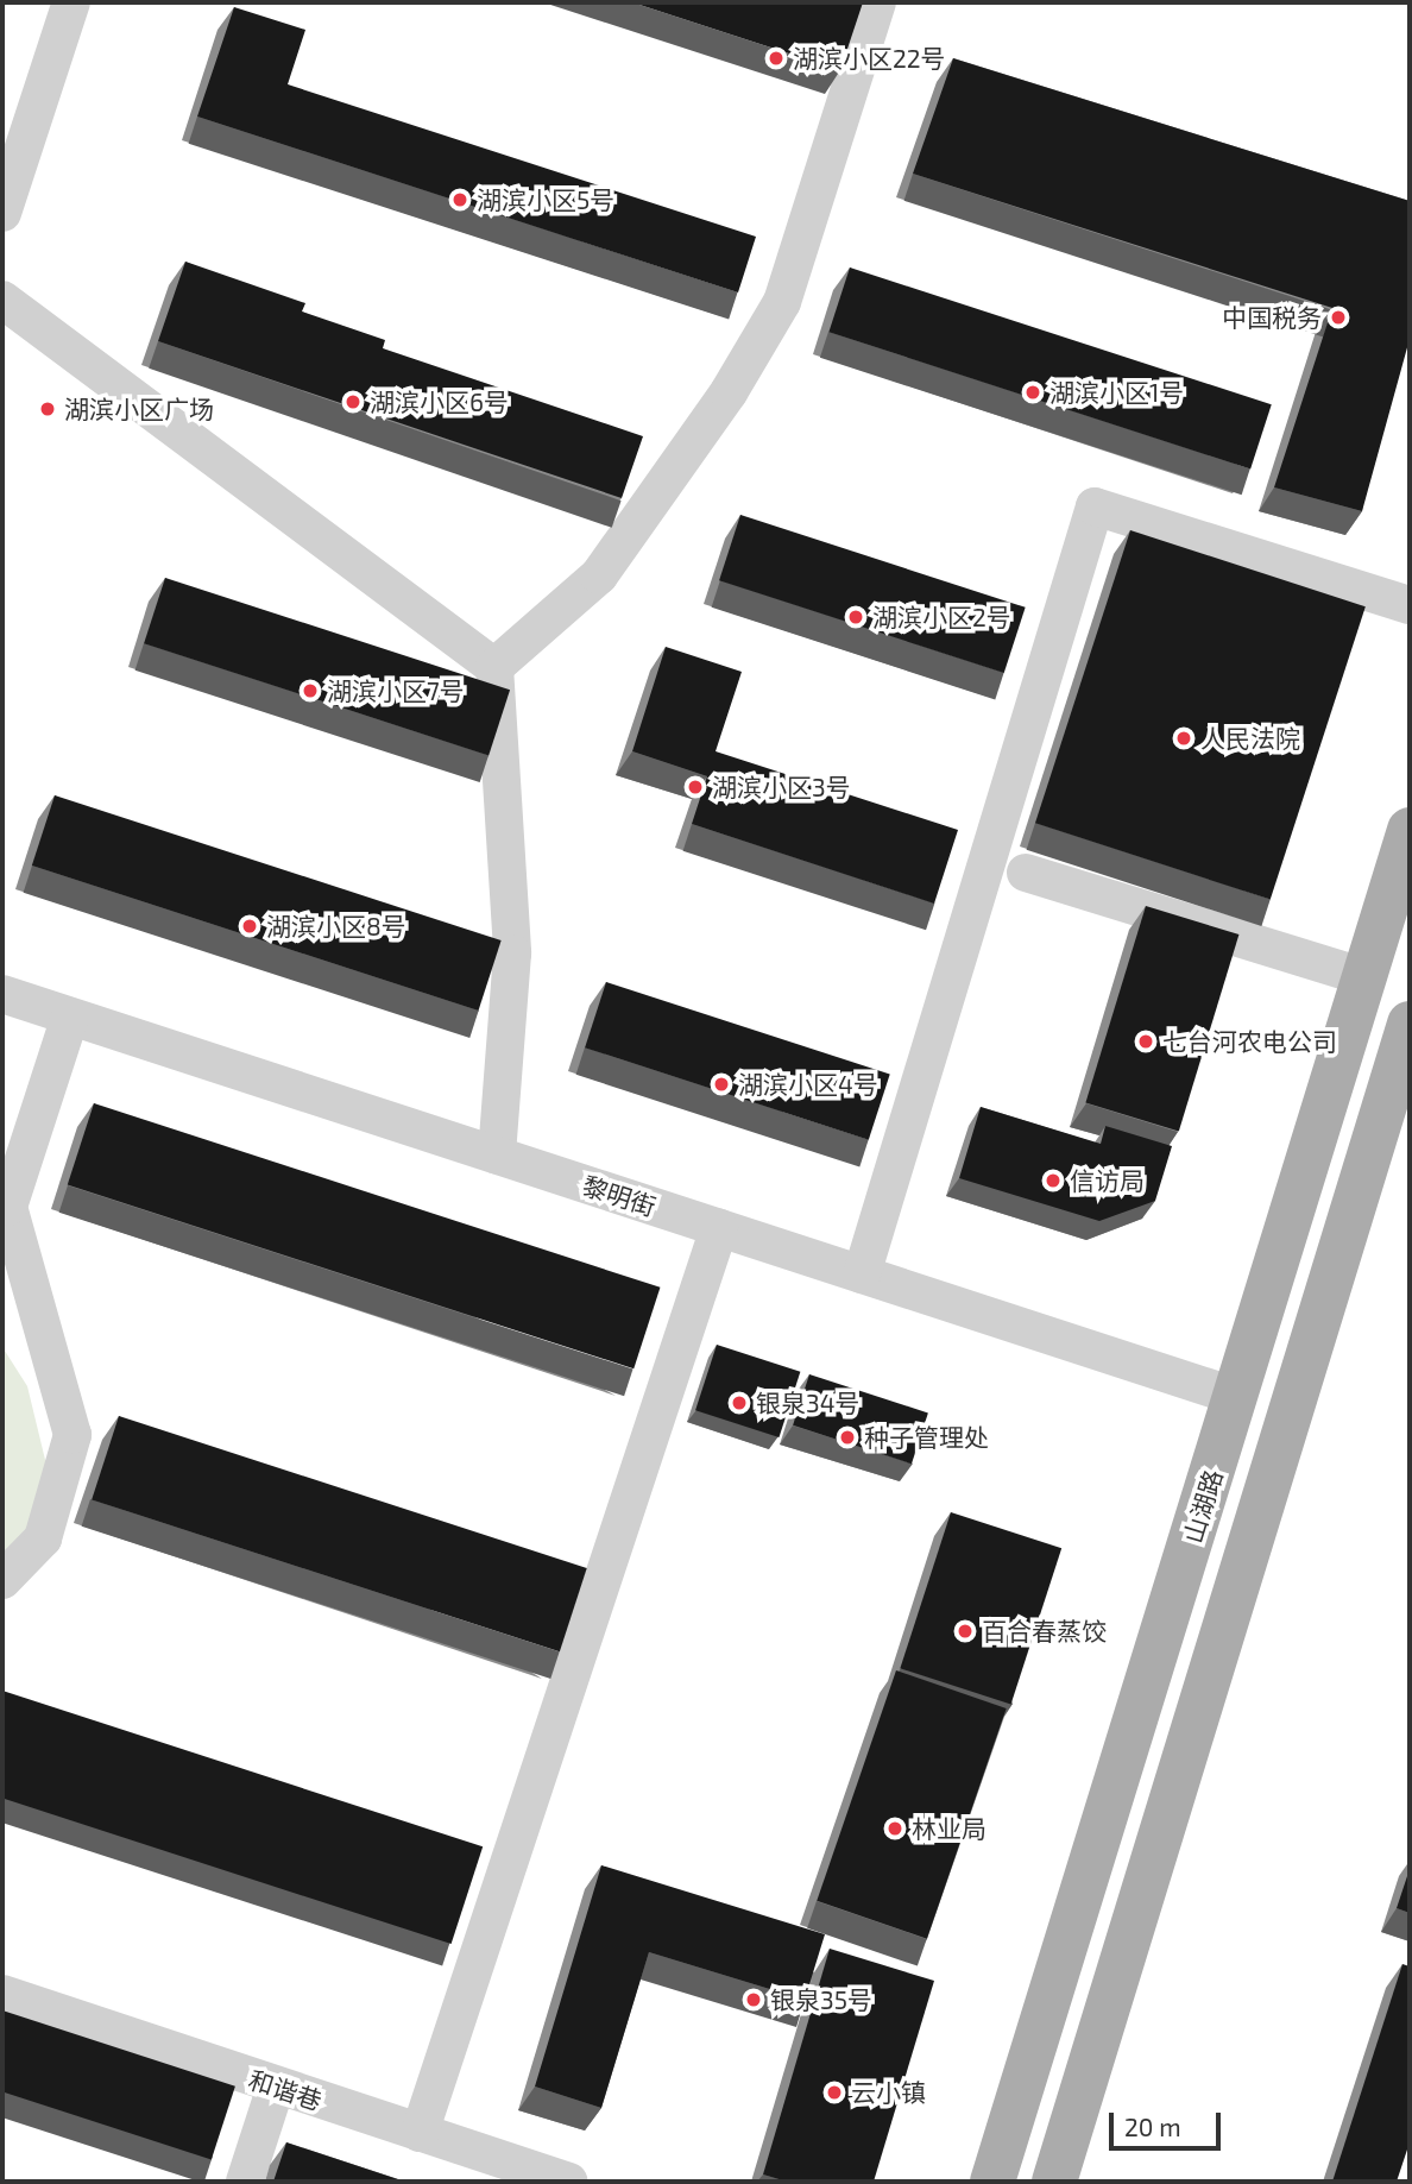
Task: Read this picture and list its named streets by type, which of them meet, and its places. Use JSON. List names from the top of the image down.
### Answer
{
  "streets": {
    "main road": ["山湖路"],
    "street": ["黎明街", "和谐巷"]
  },
  "crossings": [
    ["黎明街", "山湖路"]
  ],
  "places": [
    "湖滨小区22号",
    "湖滨小区5号",
    "中国税务",
    "湖滨小区1号",
    "湖滨小区6号",
    "湖滨小区广场",
    "湖滨小区2号",
    "湖滨小区7号",
    "人民法院",
    "湖滨小区3号",
    "湖滨小区8号",
    "七台河农电公司",
    "湖滨小区4号",
    "信访局",
    "银泉34号",
    "种子管理处",
    "百合春蒸饺",
    "林业局",
    "银泉35号",
    "云小镇"
  ],
  "scale_bar": "20 m"
}
